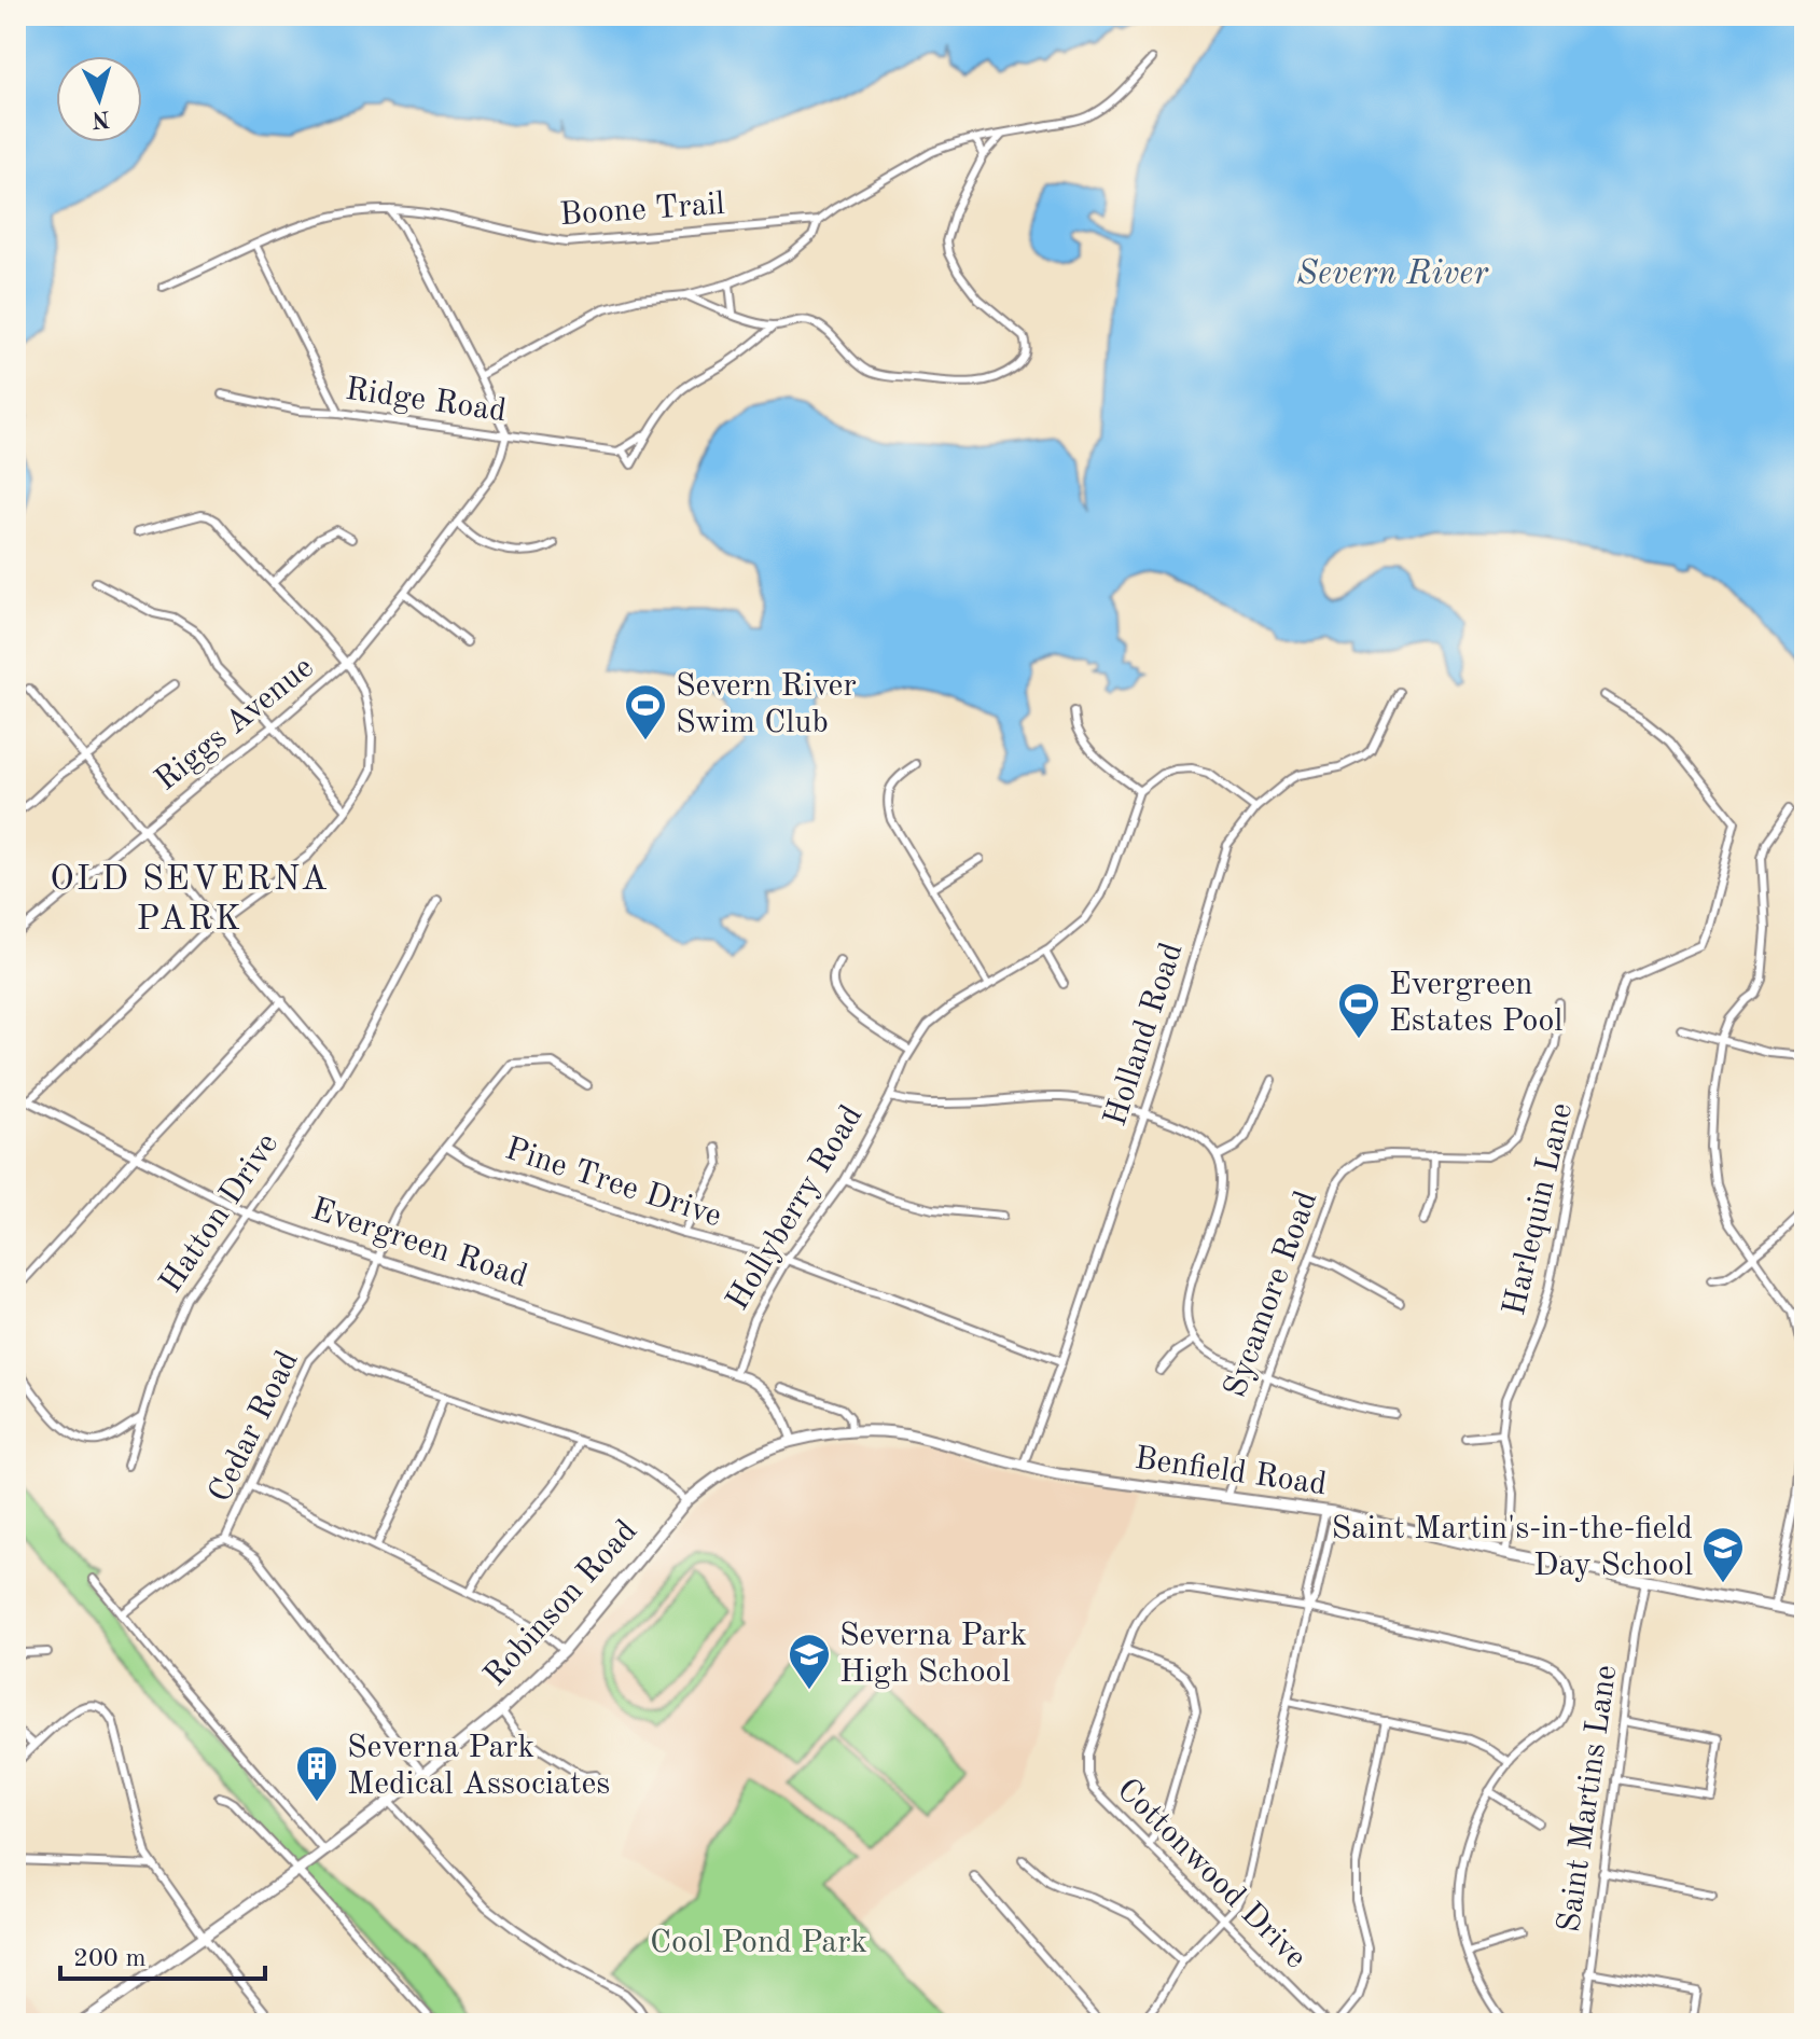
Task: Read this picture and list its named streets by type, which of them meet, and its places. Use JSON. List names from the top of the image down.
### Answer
{
  "streets": {
    "main road": ["Benfield Road", "Robinson Road"],
    "street": [
      "Boone Trail",
      "Ridge Road",
      "Riggs Avenue",
      "Holland Road",
      "Pine Tree Drive",
      "Hollyberry Road",
      "Harlequin Lane",
      "Hatton Drive",
      "Evergreen Road",
      "Sycamore Road",
      "Cedar Road",
      "Saint Martins Lane",
      "Cottonwood Drive"
    ]
  },
  "crossings": [
    ["Ridge Road", "Riggs Avenue"],
    ["Holland Road", "Pine Tree Drive"],
    ["Holland Road", "Benfield Road"],
    ["Pine Tree Drive", "Hollyberry Road"],
    ["Pine Tree Drive", "Cedar Road"],
    ["Hollyberry Road", "Evergreen Road"],
    ["Harlequin Lane", "Benfield Road"],
    ["Hatton Drive", "Evergreen Road"],
    ["Evergreen Road", "Cedar Road"],
    ["Evergreen Road", "Benfield Road"],
    ["Evergreen Road", "Robinson Road"],
    ["Sycamore Road", "Benfield Road"],
    ["Benfield Road", "Robinson Road"],
    ["Benfield Road", "Saint Martins Lane"]
  ],
  "districts": ["OLD SEVERNA PARK"],
  "water": ["Severn River"],
  "parks": ["Cool Pond Park"],
  "places": {
    "sports": ["Severn River Swim Club", "Evergreen Estates Pool"],
    "school or university": ["Saint Martin's-in-the-field Day School", "Severna Park High School"],
    "building": ["Severna Park Medical Associates"]
  },
  "scale_bar": "200 m",
  "north": "bottom"
}
